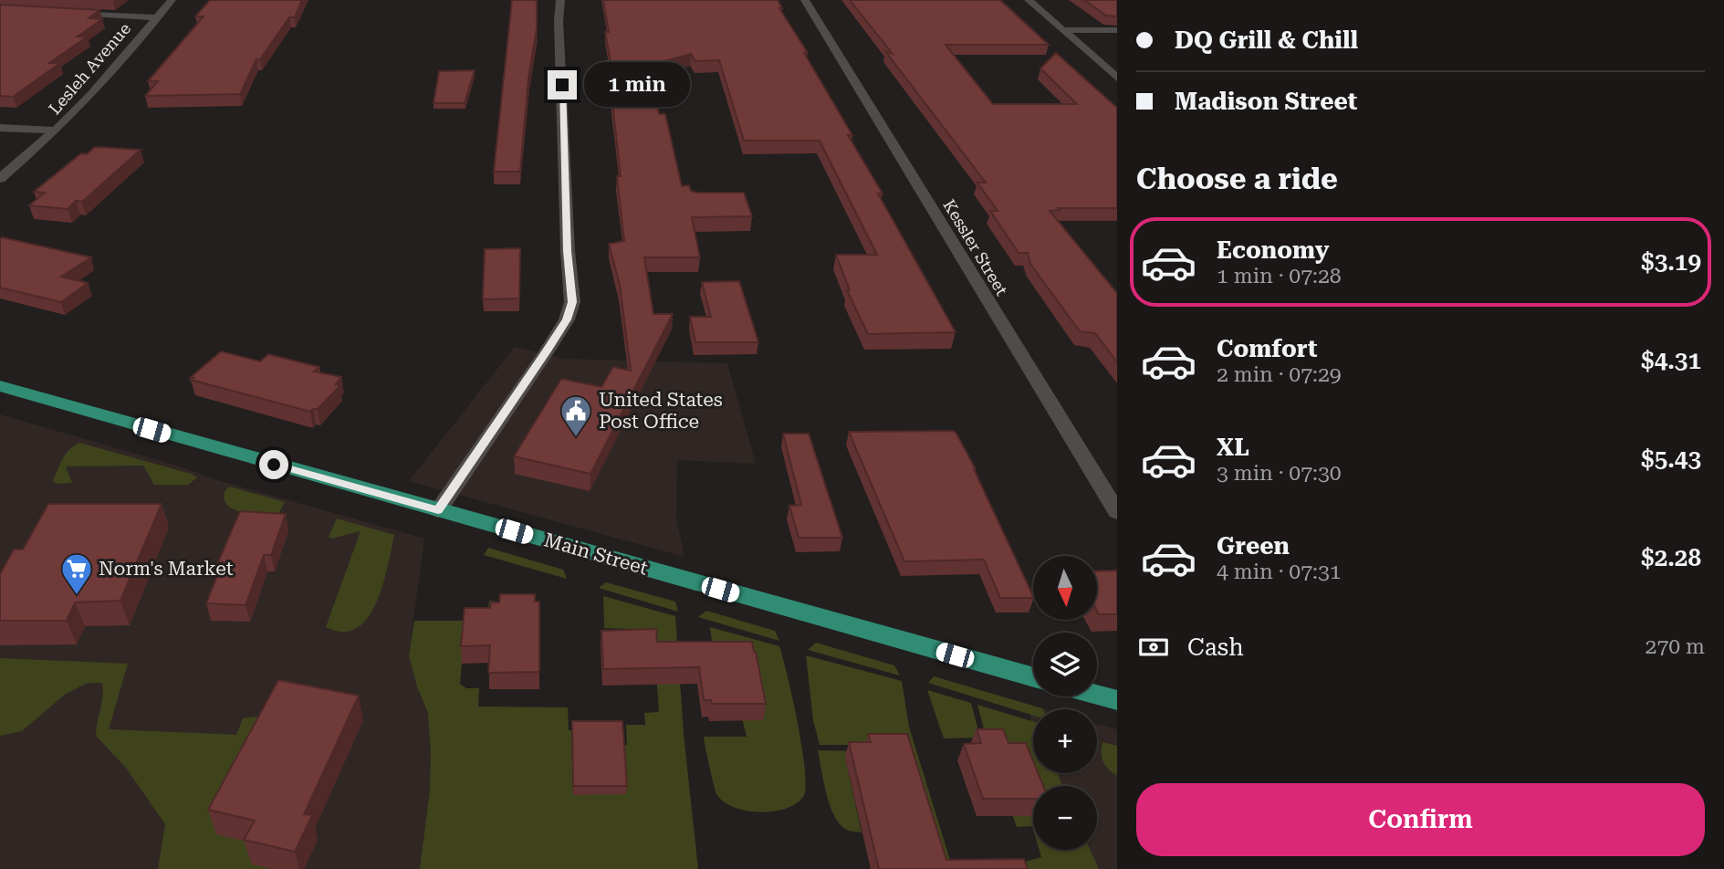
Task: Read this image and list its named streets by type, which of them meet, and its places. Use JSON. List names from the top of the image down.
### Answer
{
  "streets": {
    "main road": ["Main Street"],
    "street": ["Lesleh Avenue", "Kessler Street"]
  },
  "places": {
    "public building": ["United States Post Office"],
    "supermarket": ["Norm's Market"]
  },
  "north": "bottom",
  "page": {
    "banner": ["DQ Grill & Chill", "Madison Street"],
    "bubble": "1 min",
    "heading": "Choose a ride",
    "list": [
      {
        "name": "Economy",
        "note": "1 min · 07:28",
        "value": "$3.19"
      },
      {
        "name": "Comfort",
        "note": "2 min · 07:29",
        "value": "$4.31"
      },
      {
        "name": "XL",
        "note": "3 min · 07:30",
        "value": "$5.43"
      },
      {
        "name": "Green",
        "note": "4 min · 07:31",
        "value": "$2.28"
      }
    ],
    "map_buttons": ["+", "−"],
    "pay": ["Cash", "270 m"],
    "buttons": "Confirm"
  }
}
